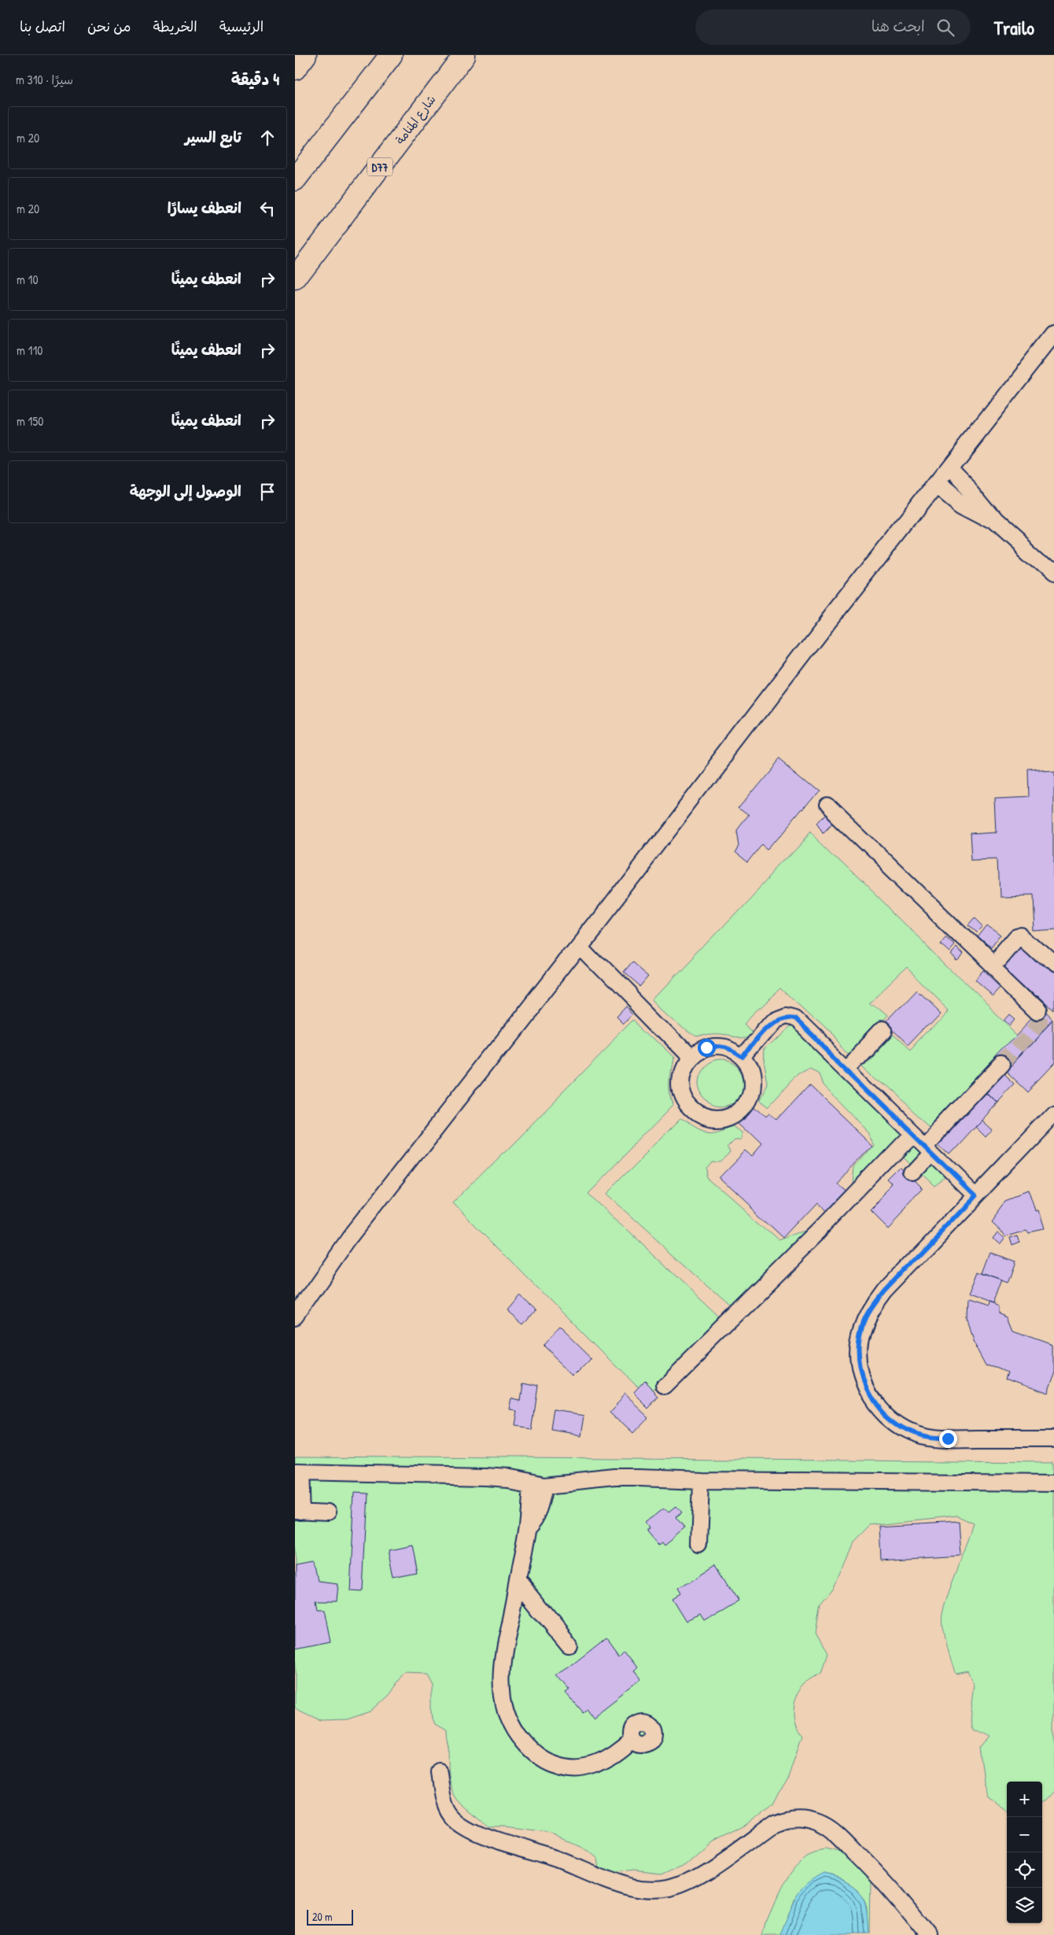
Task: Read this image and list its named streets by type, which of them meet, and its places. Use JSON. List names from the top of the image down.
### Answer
{
  "streets": {
    "main road": ["شارع المنامة", "D77"]
  },
  "scale_bar": "20 m",
  "page": {
    "header": "Trailo",
    "search": "ابحث هنا",
    "nav": [
      "الرئيسية",
      "الخريطة",
      "من نحن",
      "اتصل بنا"
    ],
    "heading": ["4 دقيقة", "سيرًا · 310 m"],
    "list": [
      ["تابع السير", "20 m"],
      ["انعطف يسارًا", "20 m"],
      ["انعطف يمينًا", "10 m"],
      ["انعطف يمينًا", "110 m"],
      ["انعطف يمينًا", "150 m"],
      "الوصول إلى الوجهة"
    ],
    "map_buttons": ["+", "−"],
    "scale": "20 m"
  }
}
